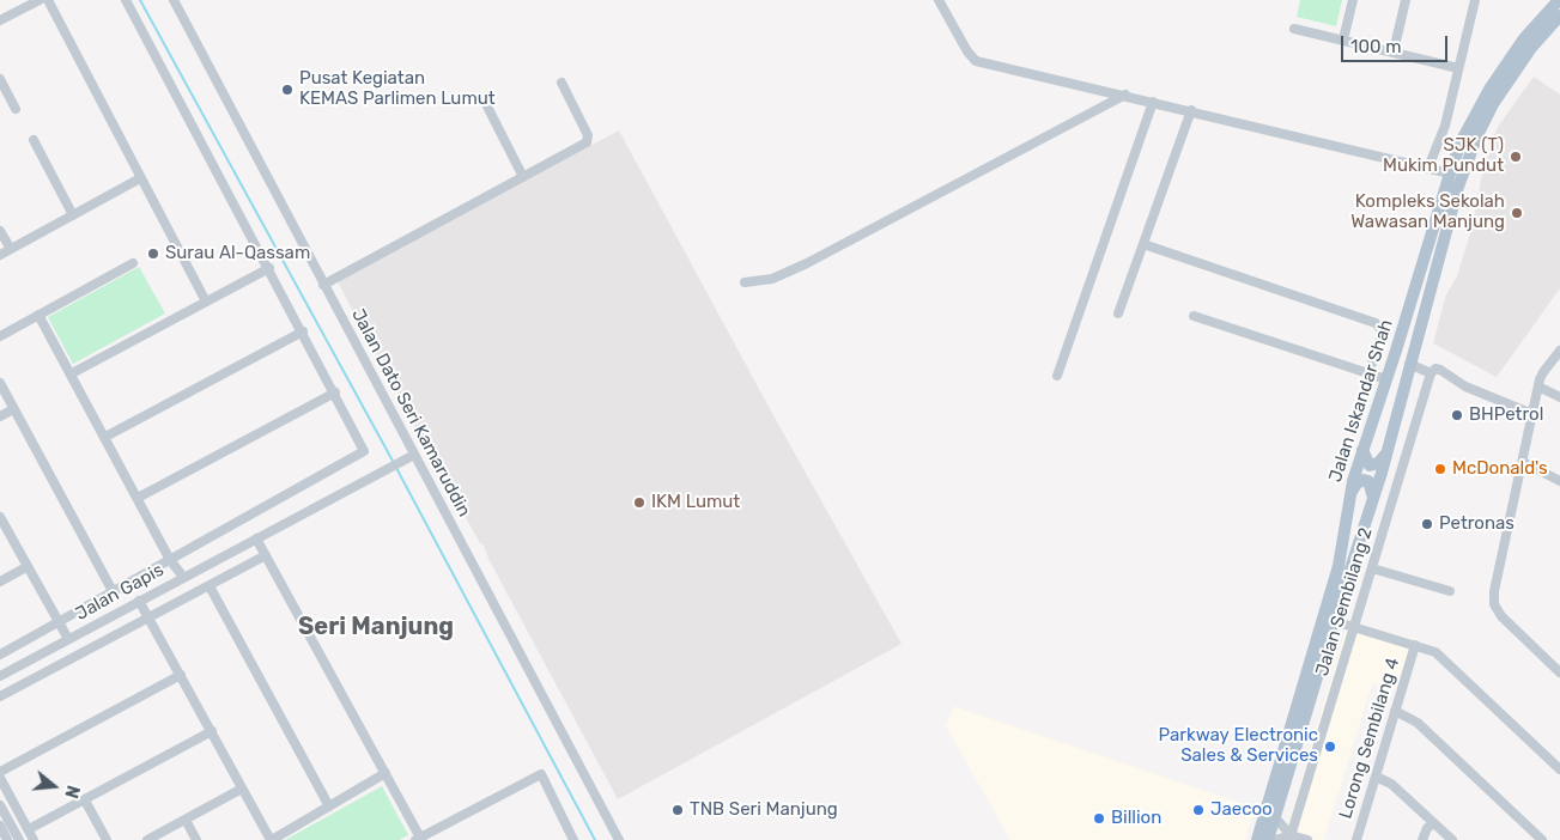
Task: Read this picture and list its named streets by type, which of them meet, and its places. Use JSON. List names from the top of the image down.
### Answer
{
  "streets": {
    "main road": ["Jalan Iskandar Shah"],
    "street": [
      "Jalan Dato Seri Kamaruddin",
      "Jalan Gapis",
      "Jalan Sembilang 2",
      "Lorong Sembilang 4"
    ]
  },
  "crossings": [
    ["Jalan Dato Seri Kamaruddin", "Jalan Gapis"]
  ],
  "districts": ["Seri Manjung"],
  "places": [
    "Pusat Kegiatan KEMAS Parlimen Lumut",
    "SJK (T) Mukim Pundut",
    "Kompleks Sekolah Wawasan Manjung",
    "Surau Al-Qassam",
    "BHPetrol",
    "McDonald's",
    "IKM Lumut",
    "Petronas",
    "Parkway Electronic Sales & Services",
    "TNB Seri Manjung",
    "Jaecoo",
    "Billion"
  ],
  "scale_bar": "100 m",
  "north": "right"
}
